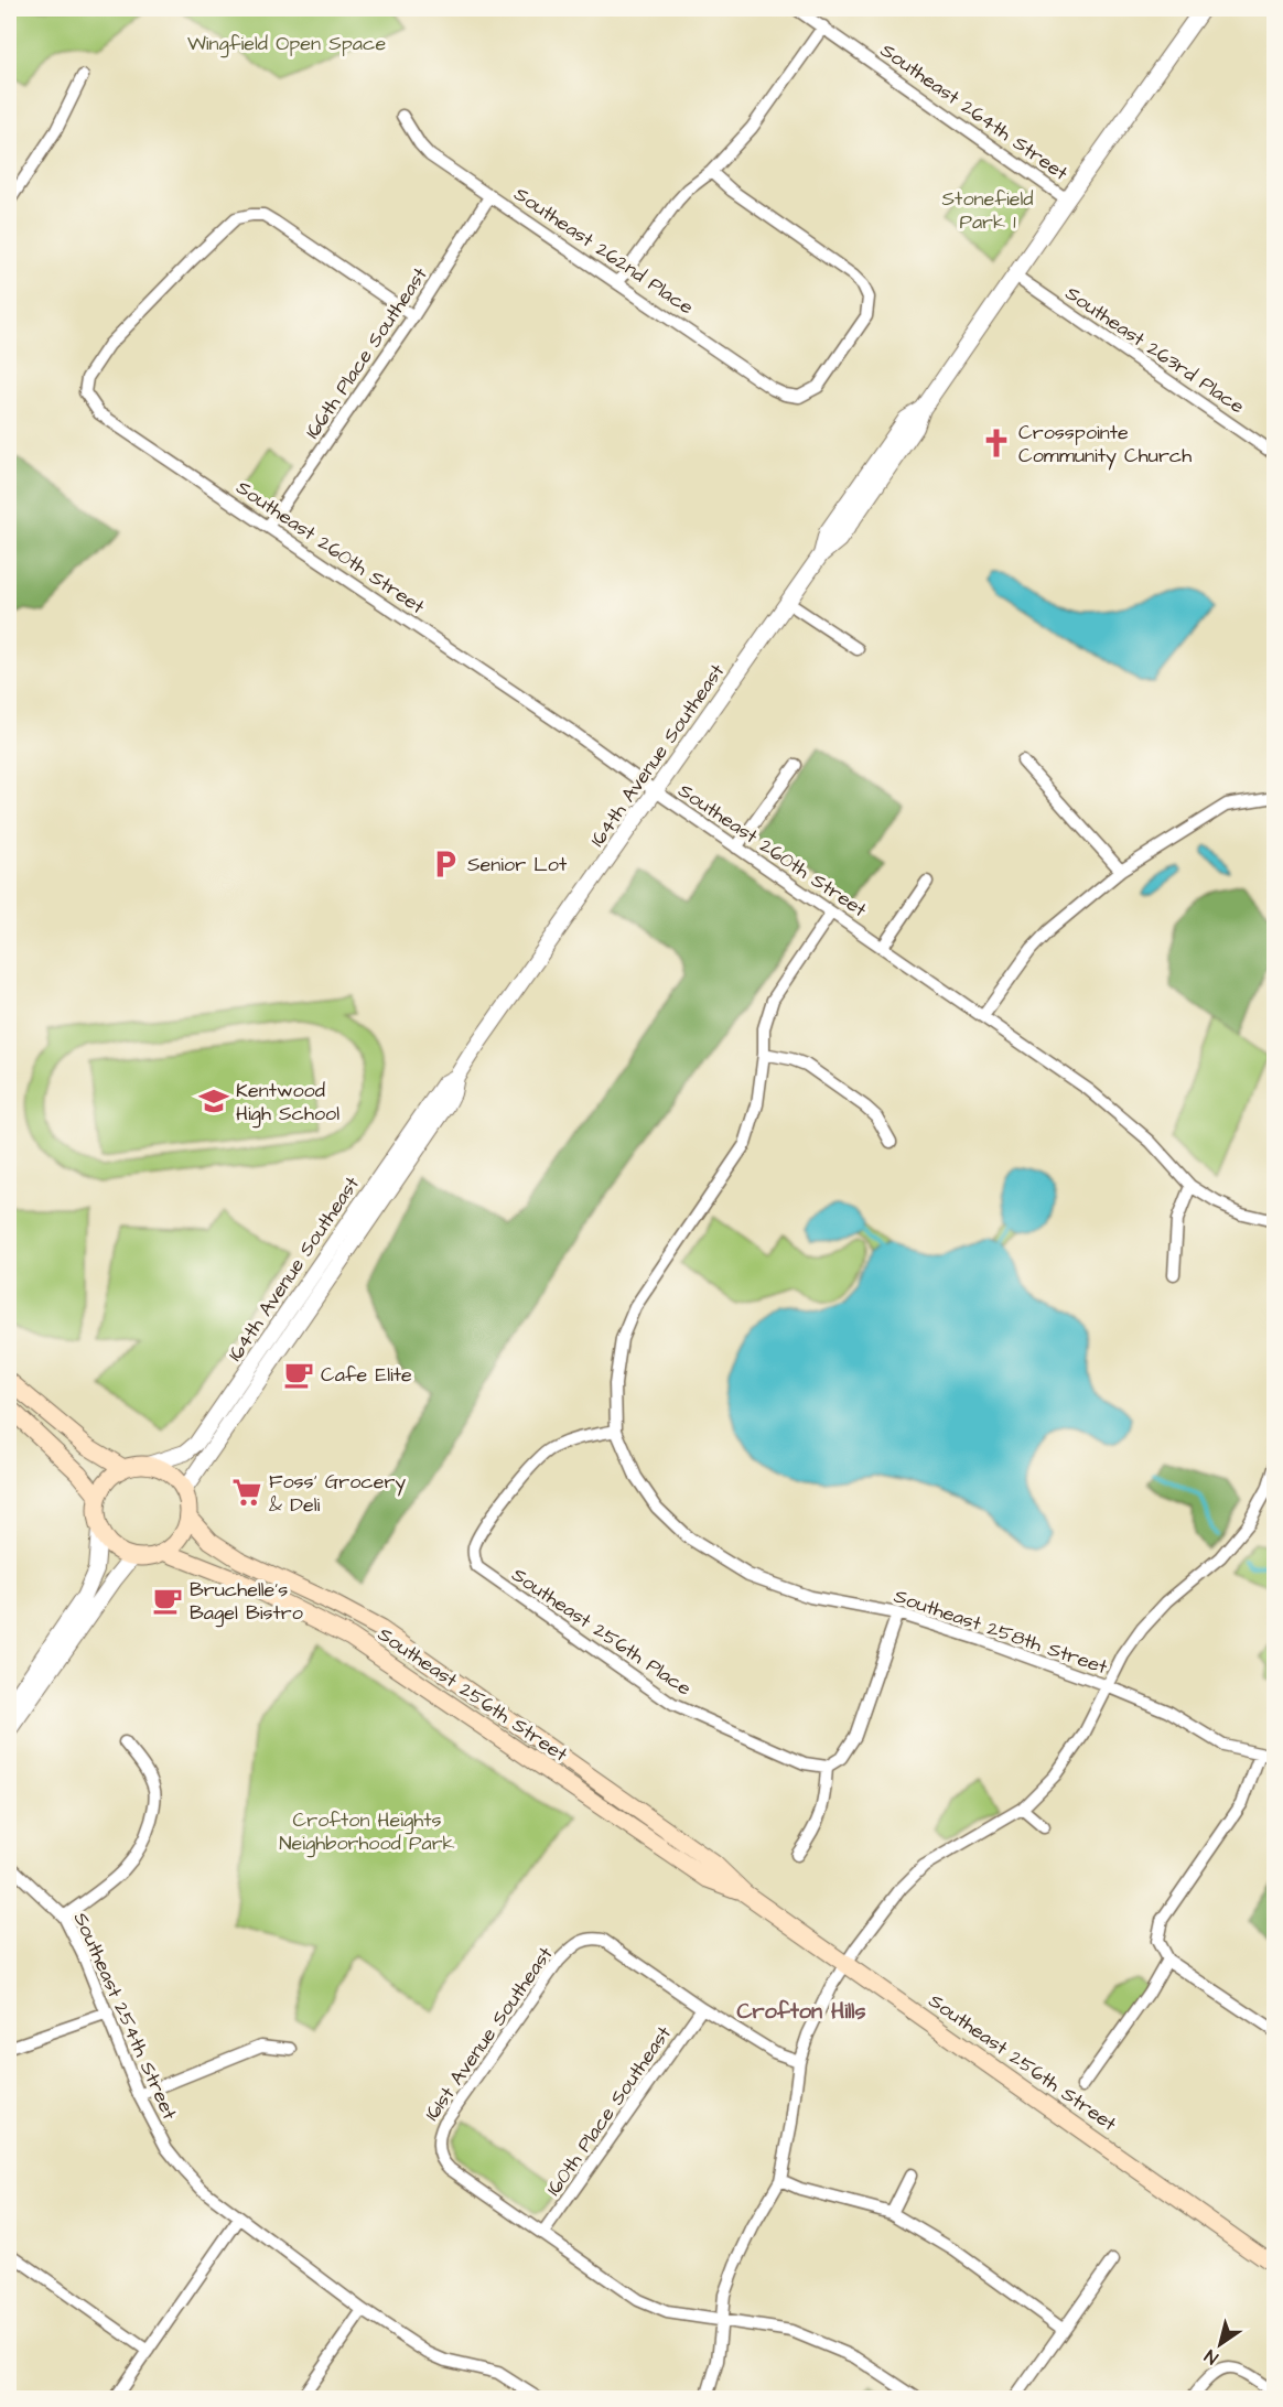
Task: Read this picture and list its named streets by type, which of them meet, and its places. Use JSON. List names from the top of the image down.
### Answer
{
  "streets": {
    "main road": ["Southeast 256th Street"],
    "street": [
      "Southeast 264th Street",
      "Southeast 262nd Place",
      "Southeast 263rd Place",
      "166th Place Southeast",
      "Southeast 260th Street",
      "164th Avenue Southeast",
      "Southeast 256th Place",
      "Southeast 258th Street",
      "Southeast 254th Street",
      "161st Avenue Southeast",
      "160th Place Southeast"
    ]
  },
  "crossings": [
    ["Southeast 264th Street", "164th Avenue Southeast"],
    ["Southeast 262nd Place", "166th Place Southeast"],
    ["Southeast 263rd Place", "164th Avenue Southeast"],
    ["166th Place Southeast", "Southeast 260th Street"],
    ["Southeast 260th Street", "164th Avenue Southeast"],
    ["164th Avenue Southeast", "Southeast 256th Street"],
    ["Southeast 256th Place", "Southeast 258th Street"],
    ["161st Avenue Southeast", "160th Place Southeast"]
  ],
  "districts": ["Crofton Hills"],
  "parks": ["Wingfield Open Space", "Stonefield Park 1", "Crofton Heights Neighborhood Park"],
  "places": {
    "church": ["Crosspointe Community Church"],
    "parking": ["Senior Lot"],
    "school or university": ["Kentwood High School"],
    "cafe": ["Cafe Elite", "Bruchelle's Bagel Bistro"],
    "supermarket": ["Foss' Grocery & Deli"]
  },
  "north": "bottom left"
}
